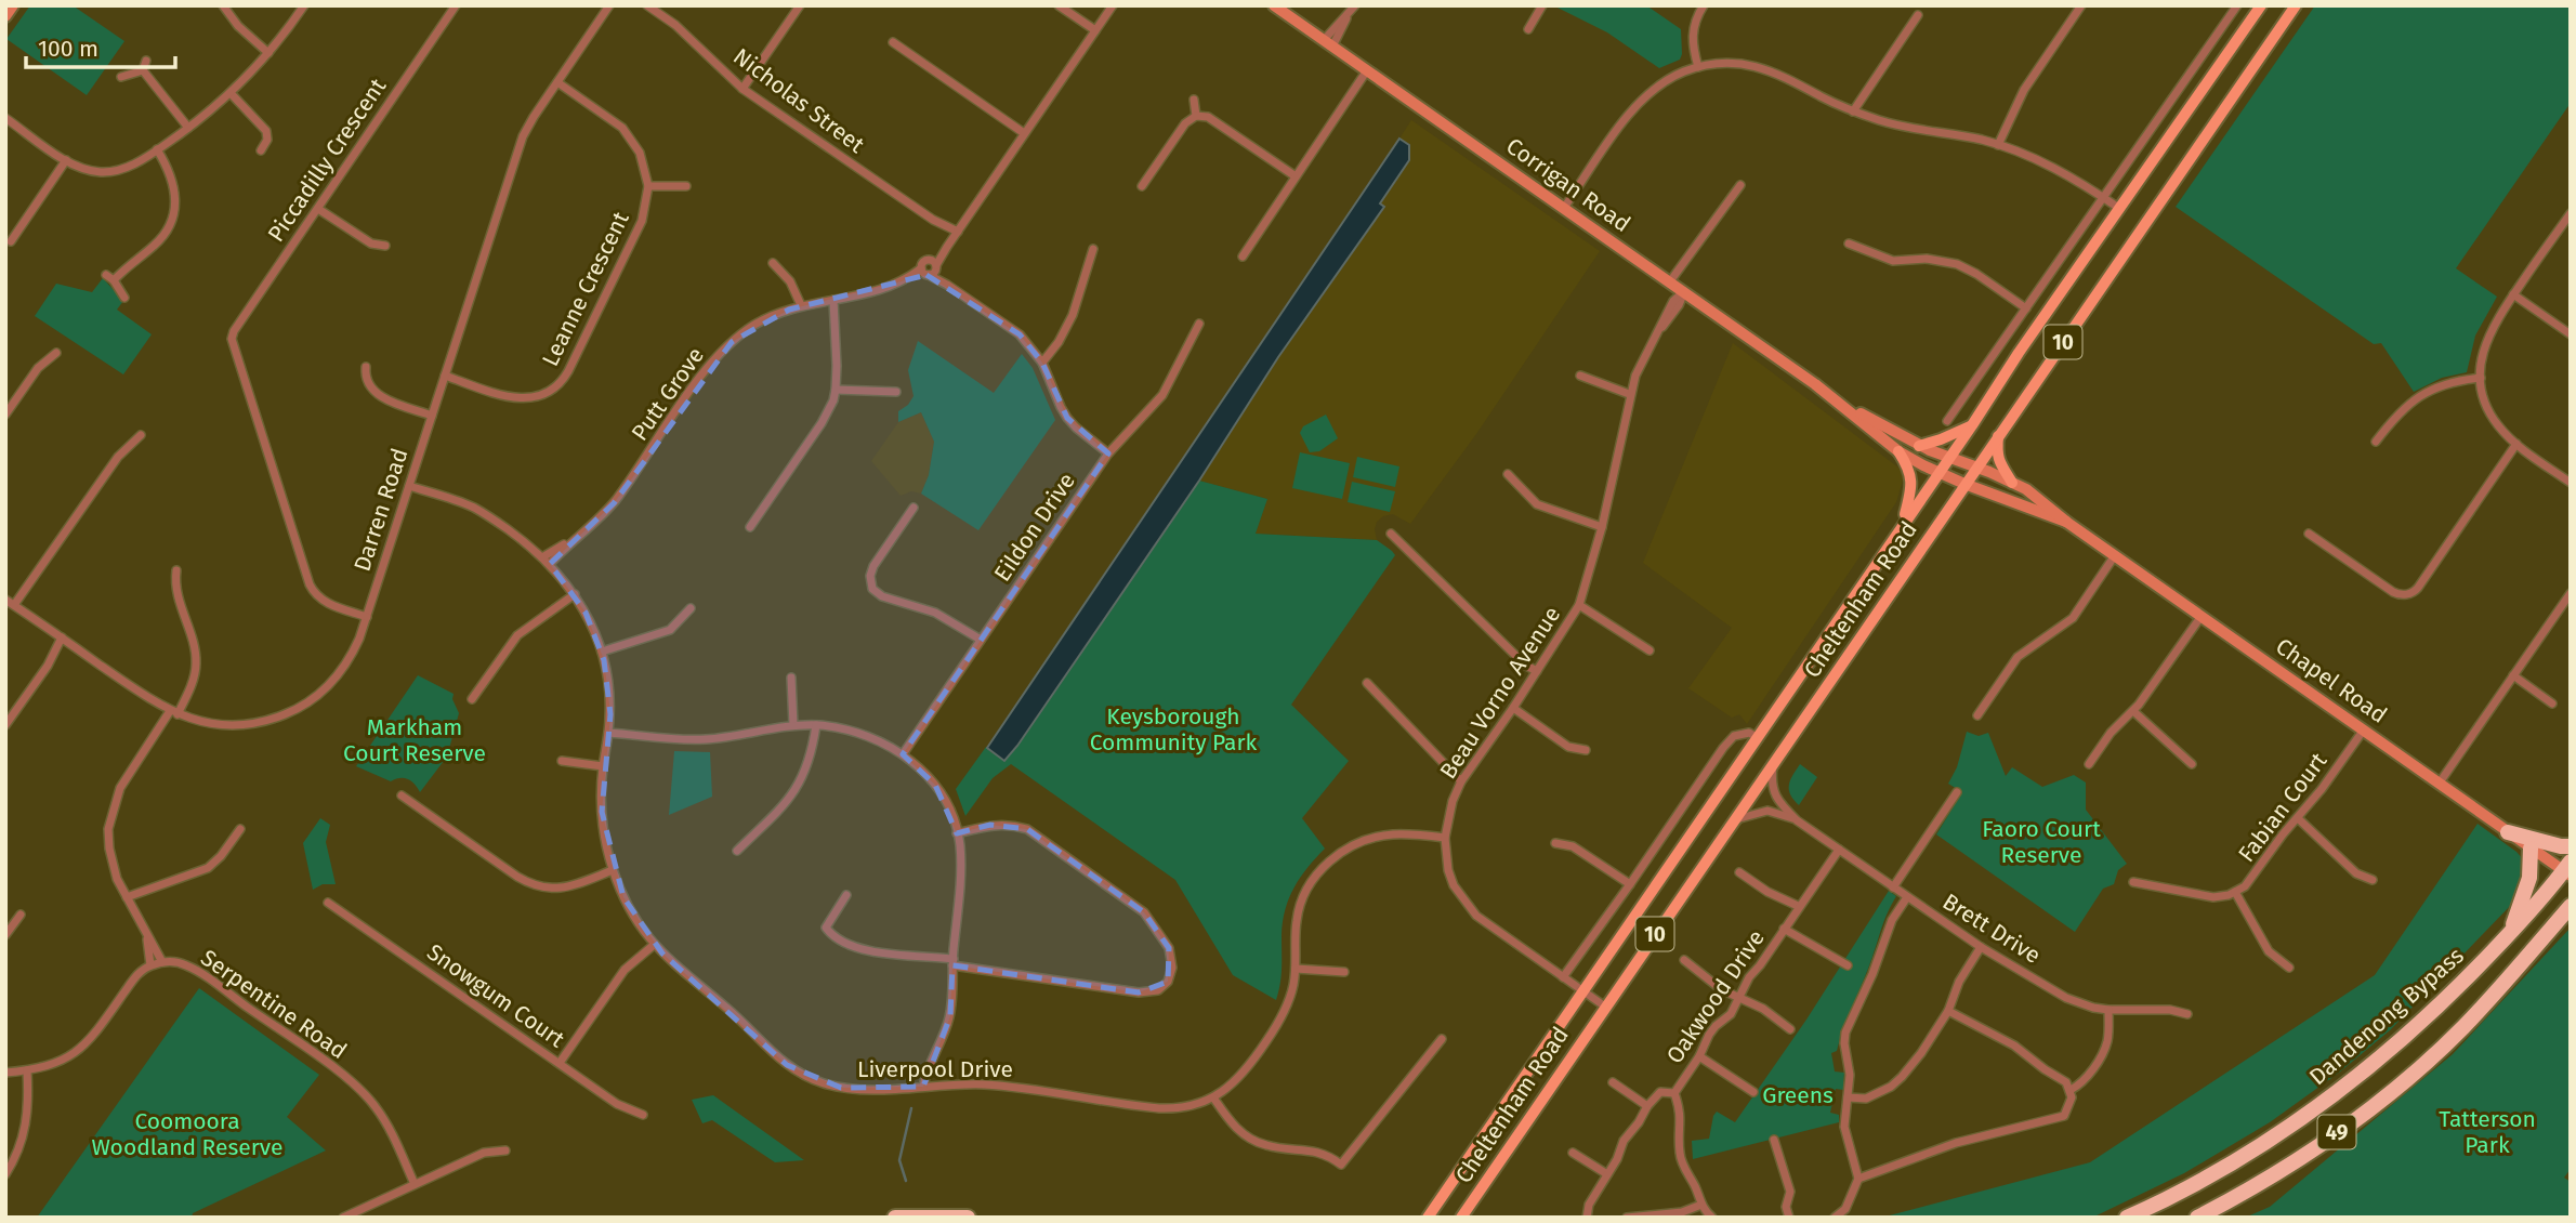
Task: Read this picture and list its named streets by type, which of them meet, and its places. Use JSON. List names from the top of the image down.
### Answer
{
  "streets": {
    "highway": ["Dandenong Bypass", "49"],
    "main road": [
      "Corrigan Road",
      "10",
      "Cheltenham Road",
      "Chapel Road"
    ],
    "street": [
      "Nicholas Street",
      "Piccadilly Crescent",
      "Leanne Crescent",
      "Putt Grove",
      "Darren Road",
      "Eildon Drive",
      "Beau Vorno Avenue",
      "Fabian Court",
      "Brett Drive",
      "Snowgum Court",
      "Oakwood Drive",
      "Serpentine Road",
      "Liverpool Drive"
    ]
  },
  "crossings": [
    ["Nicholas Street", "Putt Grove"],
    ["Piccadilly Crescent", "Darren Road"],
    ["Corrigan Road", "Cheltenham Road"],
    ["Corrigan Road", "Chapel Road"],
    ["Corrigan Road", "Beau Vorno Avenue"],
    ["Leanne Crescent", "Darren Road"],
    ["Putt Grove", "Liverpool Drive"],
    ["Darren Road", "Liverpool Drive"],
    ["Cheltenham Road", "Chapel Road"],
    ["Cheltenham Road", "Beau Vorno Avenue"],
    ["Cheltenham Road", "Brett Drive"],
    ["Chapel Road", "Fabian Court"],
    ["Chapel Road", "Dandenong Bypass"],
    ["Beau Vorno Avenue", "Liverpool Drive"],
    ["Brett Drive", "Oakwood Drive"]
  ],
  "parks": [
    "Keysborough Community Park",
    "Markham Court Reserve",
    "Faoro Court Reserve",
    "Greens",
    "Tatterson Park",
    "Coomoora Woodland Reserve"
  ],
  "scale_bar": "100 m"
}
